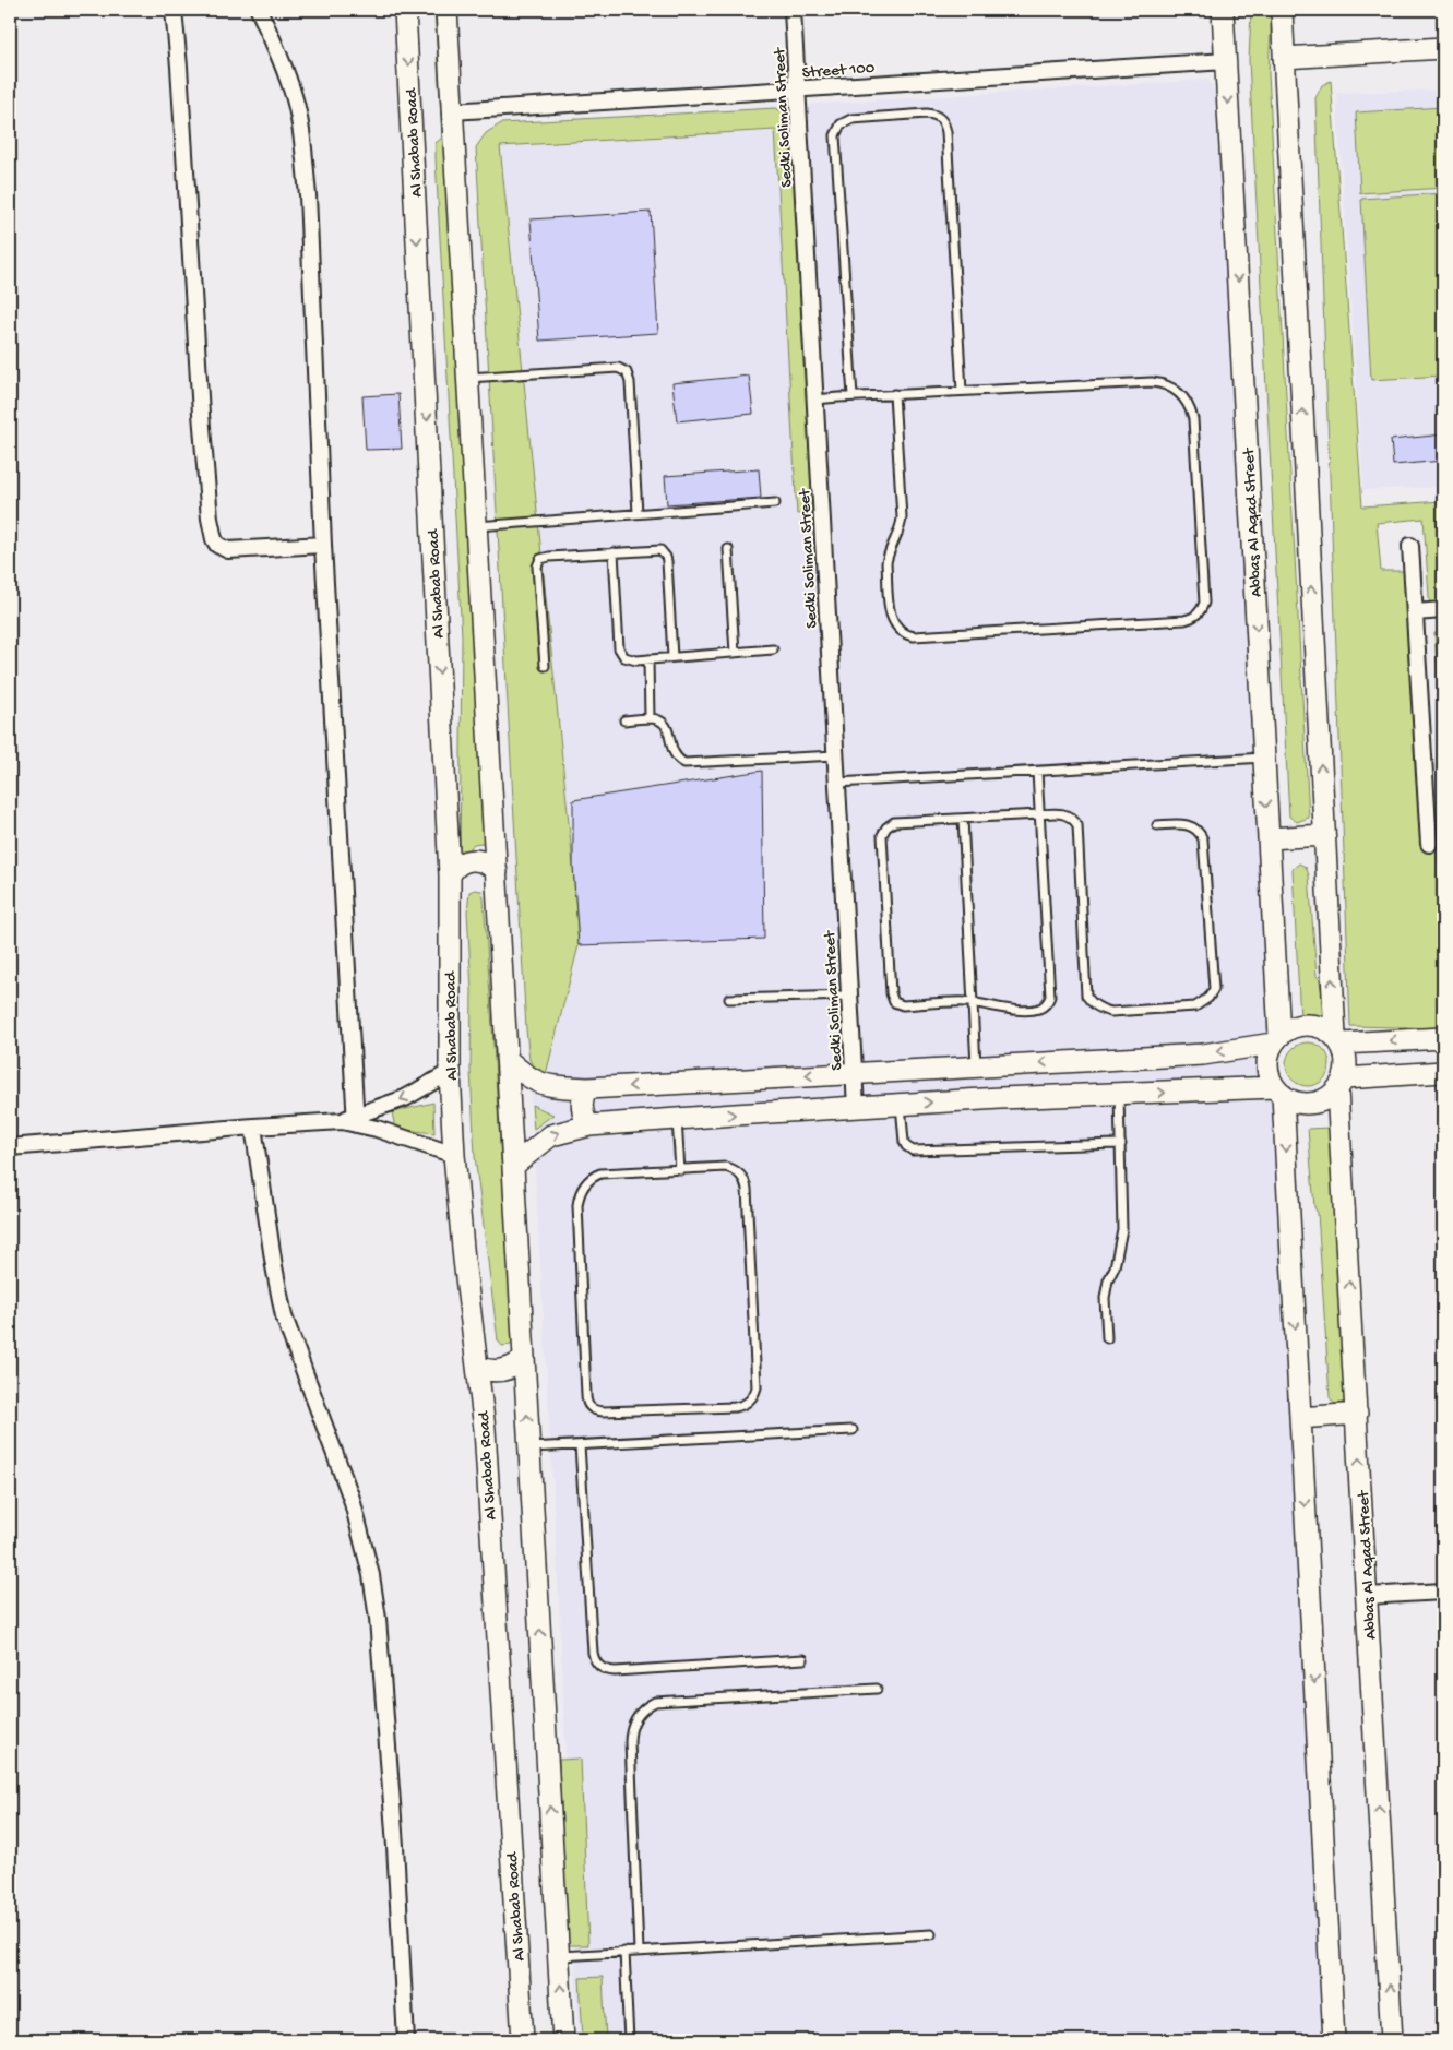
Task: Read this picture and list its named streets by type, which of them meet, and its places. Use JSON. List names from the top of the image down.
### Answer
{
  "streets": {
    "main road": ["Al Shabab Road", "Abbas Al Aqad Street"],
    "street": ["Street 100", "Sedki Soliman Street"]
  },
  "crossings": [
    ["Street 100", "Sedki Soliman Street"],
    ["Street 100", "Abbas Al Aqad Street"]
  ]
}
